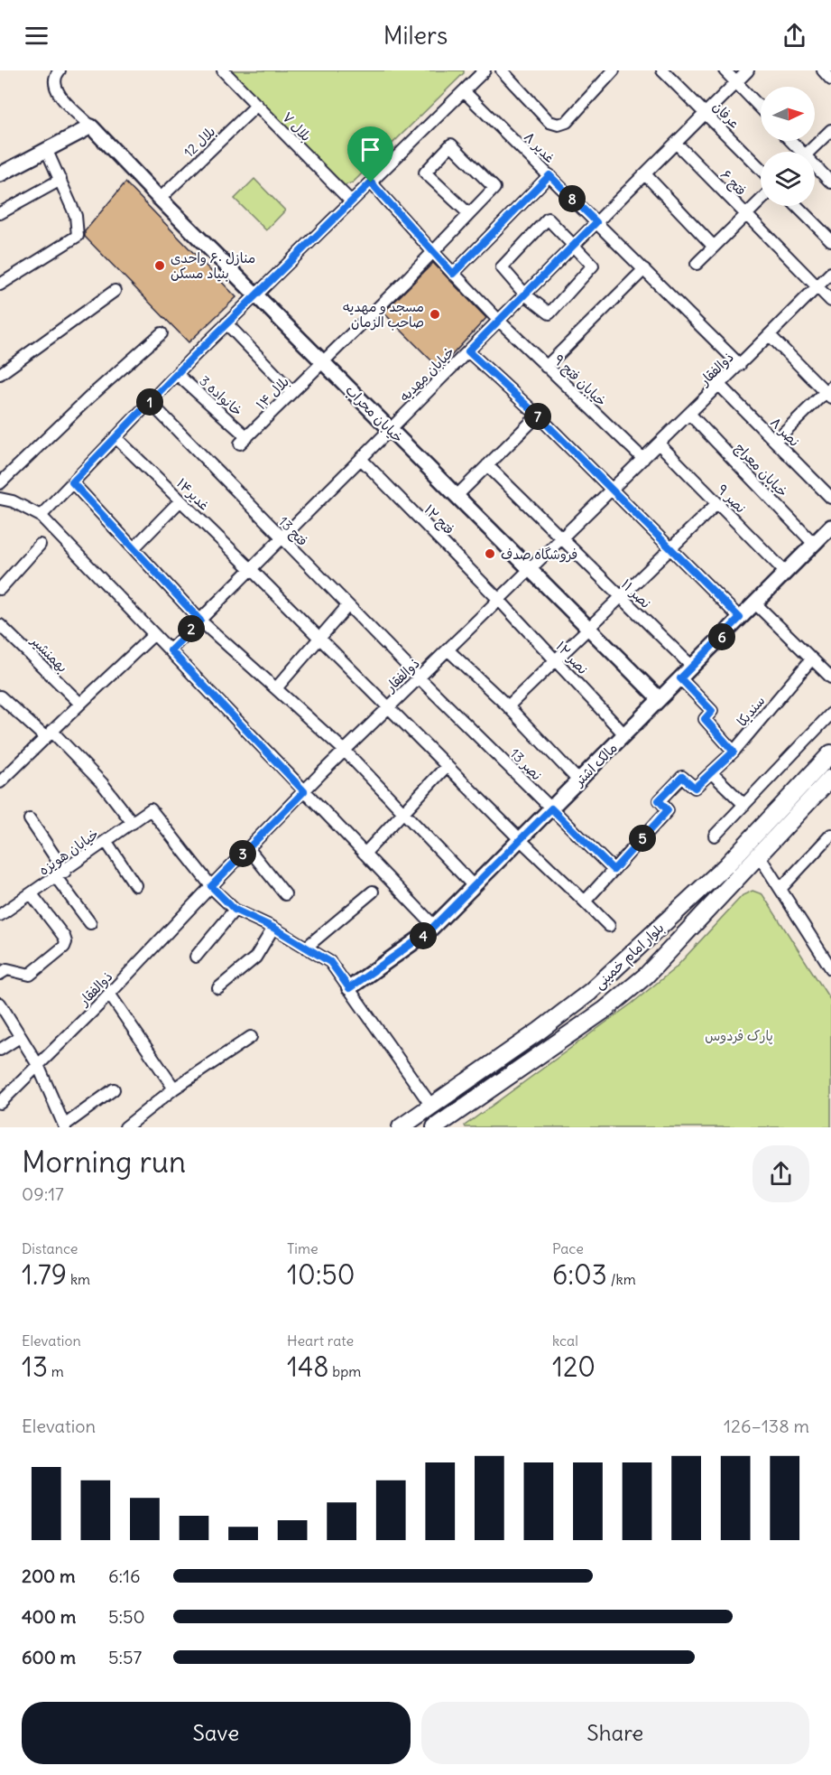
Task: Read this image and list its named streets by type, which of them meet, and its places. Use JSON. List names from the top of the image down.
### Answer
{
  "streets": {
    "main road": ["بلوار امام خمینی"],
    "street": [
      "عرفان",
      "بلال ۷",
      "بلال 12",
      "غدیر ۸",
      "فتح ۶",
      "ذوالفقار",
      "خیابان مهدیه",
      "خیابان فتح ۹",
      "بلال ۱۴",
      "خانواده 3",
      "خیابان محراب",
      "نصر ۸",
      "خیابان معراج",
      "غدیر۱۴",
      "نصر ۹",
      "فتح ۱۲",
      "فتح 13",
      "نصر ۱۱",
      "بهمنشیر",
      "نصر ۱۲",
      "سندیکا",
      "نصر 13",
      "مالک اشتر",
      "خیابان هویزه"
    ]
  },
  "crossings": [
    ["عرفان", "خیابان مهدیه"],
    ["بلال ۷", "بلال 12"],
    ["بلال 12", "خیابان محراب"],
    ["غدیر ۸", "ذوالفقار"],
    ["غدیر ۸", "خیابان مهدیه"],
    ["فتح ۶", "ذوالفقار"],
    ["فتح ۶", "خیابان مهدیه"],
    ["ذوالفقار", "خیابان فتح ۹"],
    ["ذوالفقار", "خیابان محراب"],
    ["ذوالفقار", "نصر ۸"],
    ["ذوالفقار", "خیابان معراج"],
    ["ذوالفقار", "غدیر۱۴"],
    ["ذوالفقار", "نصر ۹"],
    ["ذوالفقار", "فتح ۱۲"],
    ["ذوالفقار", "فتح 13"],
    ["ذوالفقار", "نصر ۱۱"],
    ["ذوالفقار", "نصر ۱۲"],
    ["ذوالفقار", "نصر 13"],
    ["ذوالفقار", "خیابان هویزه"],
    ["خیابان مهدیه", "خیابان فتح ۹"],
    ["خیابان مهدیه", "خیابان محراب"],
    ["خیابان مهدیه", "غدیر۱۴"],
    ["خیابان مهدیه", "فتح ۱۲"],
    ["خیابان مهدیه", "فتح 13"],
    ["خیابان فتح ۹", "بلال ۱۴"],
    ["بلال ۱۴", "خانواده 3"],
    ["بلال ۱۴", "خیابان محراب"],
    ["خیابان محراب", "مالک اشتر"],
    ["خیابان معراج", "مالک اشتر"],
    ["غدیر۱۴", "مالک اشتر"],
    ["نصر ۹", "مالک اشتر"],
    ["فتح ۱۲", "نصر ۱۲"],
    ["فتح 13", "نصر 13"],
    ["نصر ۱۱", "مالک اشتر"],
    ["نصر ۱۲", "مالک اشتر"],
    ["سندیکا", "نصر 13"],
    ["نصر 13", "مالک اشتر"]
  ],
  "parks": ["پارک فردوس"],
  "places": ["منازل ۶۰ واحدی بنیاد مسکن", "مسجد و مهدیه صاحب الزمان", "فروشگاه صدف"],
  "north": "right",
  "page": {
    "header": "Milers",
    "pins": [
      "8",
      "1",
      "7",
      "2",
      "6",
      "5",
      "3",
      "4"
    ],
    "heading": ["Morning run", "09:17"],
    "stats": [
      ["Distance", "1.79 km"],
      ["Time", "10:50"],
      ["Pace", "6:03 /km"],
      ["Elevation", "13 m"],
      ["Heart rate", "148 bpm"],
      ["kcal", "120"]
    ],
    "chart": ["Elevation", "126–138 m"],
    "list": [
      {
        "name": "200 m",
        "note": "6:16"
      },
      {
        "name": "400 m",
        "note": "5:50"
      },
      {
        "name": "600 m",
        "note": "5:57"
      }
    ],
    "buttons": ["Save", "Share"]
  }
}
